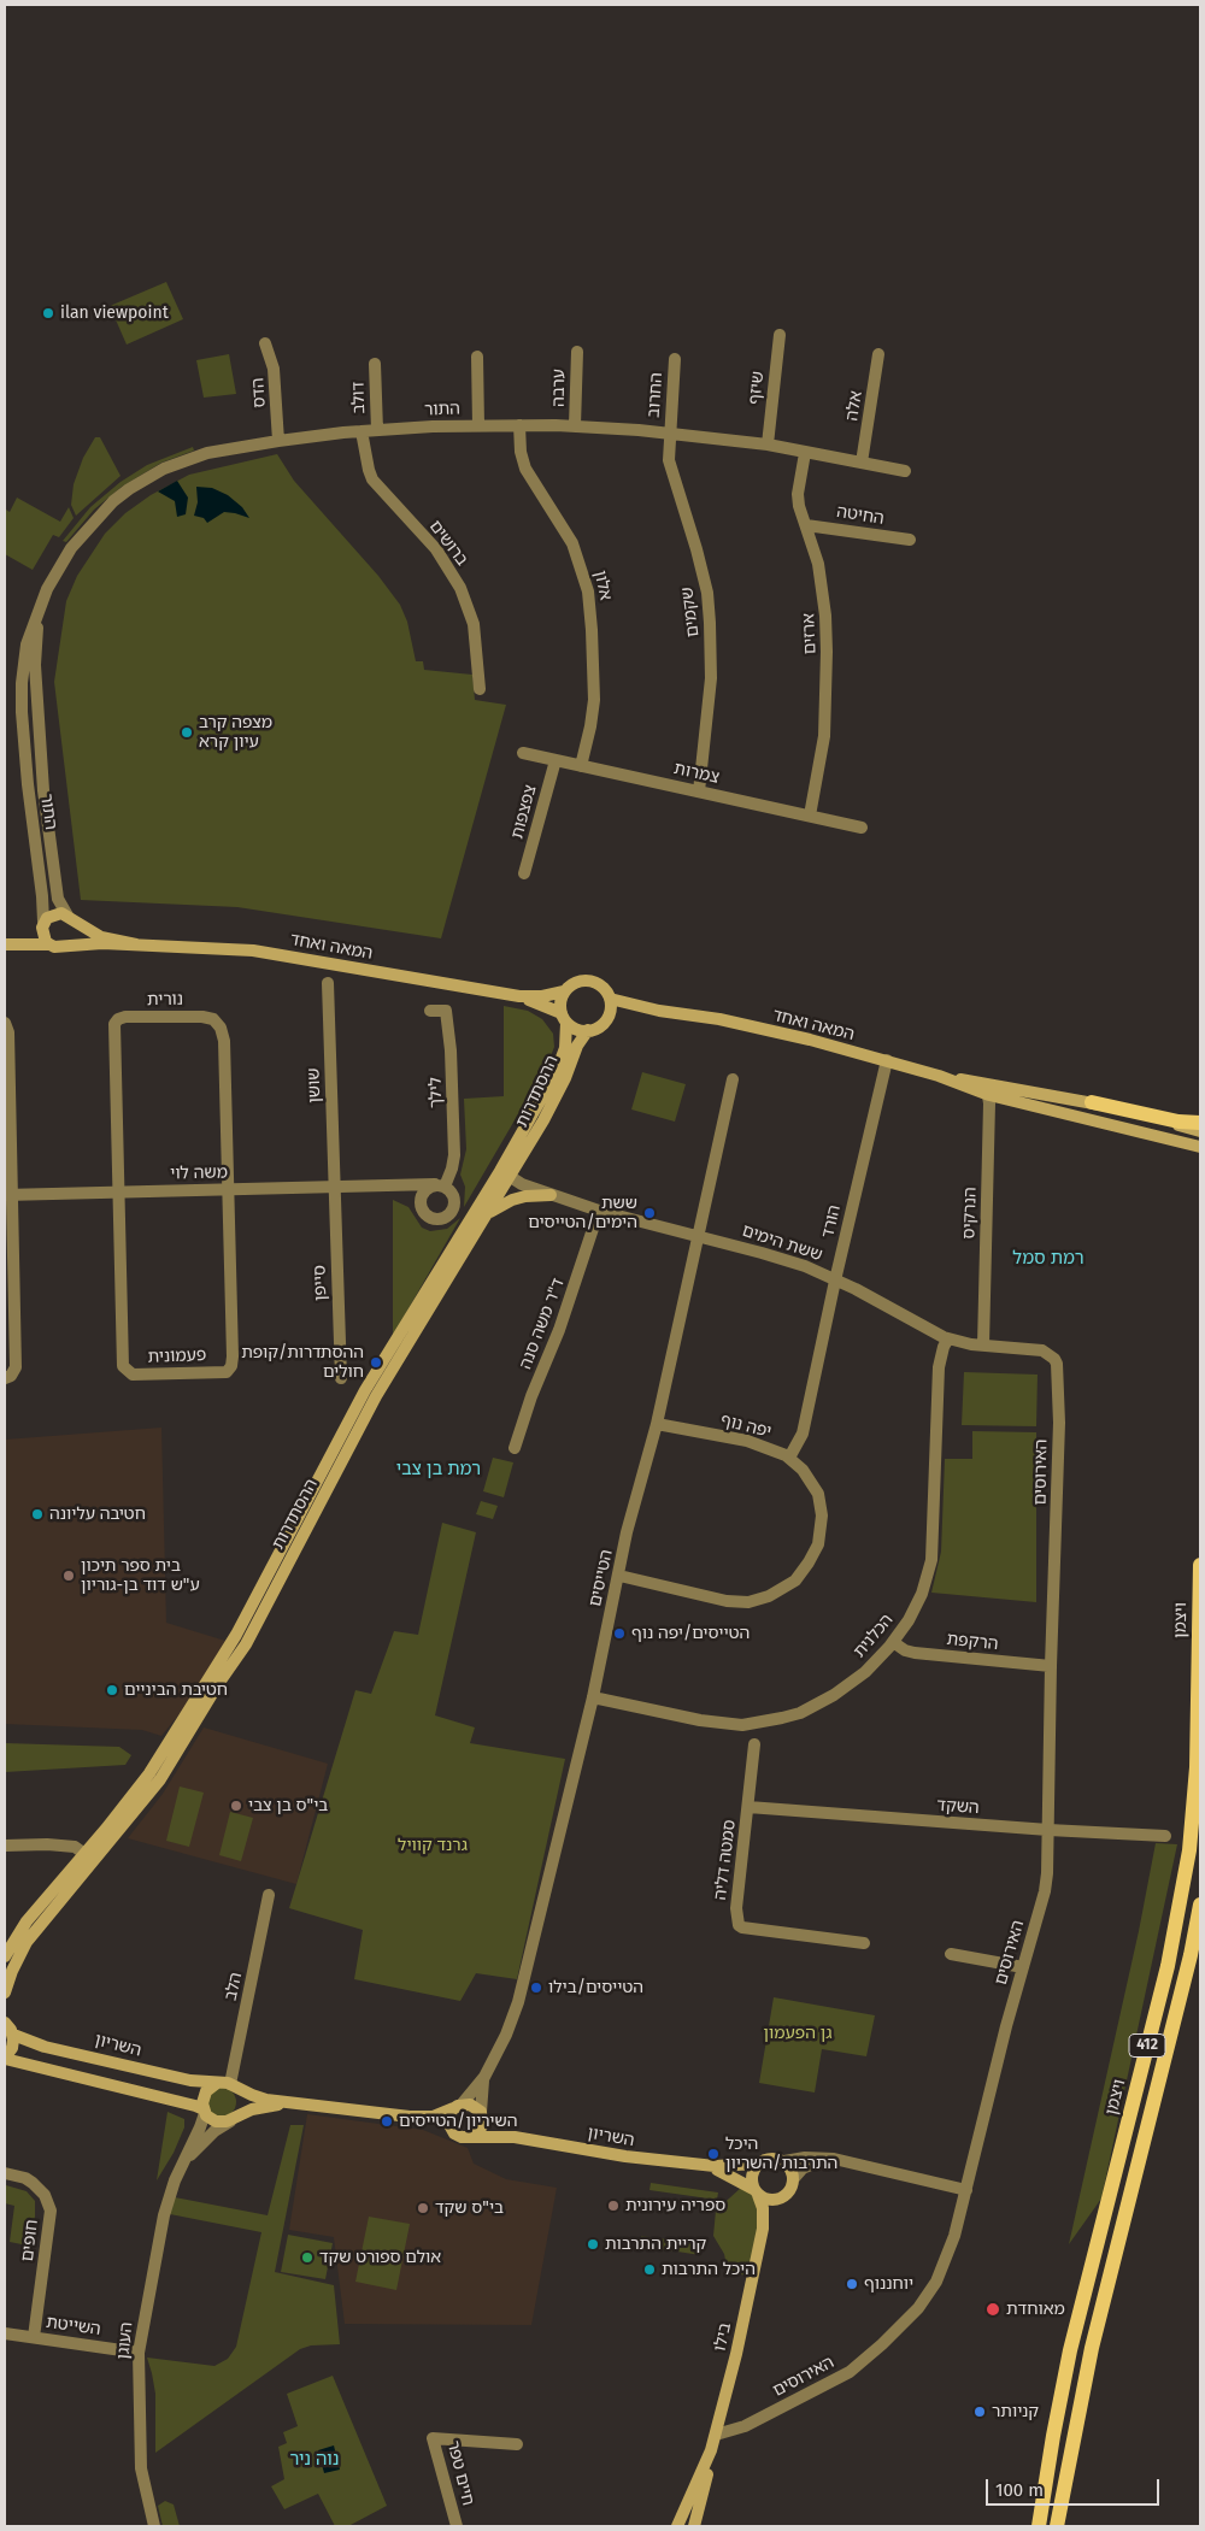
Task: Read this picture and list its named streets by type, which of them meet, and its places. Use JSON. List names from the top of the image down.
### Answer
{
  "streets": {
    "main road": ["ויצמן", "412"],
    "street": [
      "ערבה",
      "שיזף",
      "הדס",
      "החרוב",
      "דולב",
      "אלה",
      "התור",
      "החיטה",
      "ברושים",
      "אלון",
      "שקמים",
      "ארזים",
      "צמרות",
      "צפצפות",
      "המאה ואחד",
      "נורית",
      "שושן",
      "ההסתדרות",
      "לילך",
      "משה לוי",
      "הנרקיס",
      "הורד",
      "ששת הימים",
      "סייפן",
      "ד\"ר משה סנה",
      "פעמונית",
      "יפה נוף",
      "האירוסים",
      "הטייסים",
      "הכלנית",
      "הרקפת",
      "השקד",
      "סמטה דליה",
      "הלב",
      "השריון",
      "חופים",
      "השייטת",
      "בילו",
      "העוגן",
      "חיים טפר"
    ]
  },
  "crossings": [
    ["ערבה", "התור"],
    ["שיזף", "התור"],
    ["הדס", "התור"],
    ["החרוב", "התור"],
    ["החרוב", "שקמים"],
    ["דולב", "התור"],
    ["אלה", "התור"],
    ["התור", "ברושים"],
    ["התור", "אלון"],
    ["התור", "שקמים"],
    ["התור", "ארזים"],
    ["התור", "המאה ואחד"],
    ["החיטה", "ארזים"],
    ["אלון", "צמרות"],
    ["שקמים", "צמרות"],
    ["ארזים", "צמרות"],
    ["צמרות", "צפצפות"],
    ["המאה ואחד", "ההסתדרות"],
    ["המאה ואחד", "הנרקיס"],
    ["המאה ואחד", "הורד"],
    ["נורית", "משה לוי"],
    ["נורית", "פעמונית"],
    ["שושן", "משה לוי"],
    ["שושן", "סייפן"],
    ["ההסתדרות", "ששת הימים"],
    ["לילך", "משה לוי"],
    ["משה לוי", "סייפן"],
    ["משה לוי", "פעמונית"],
    ["הנרקיס", "ששת הימים"],
    ["הורד", "ששת הימים"],
    ["הורד", "יפה נוף"],
    ["הורד", "הטייסים"],
    ["ששת הימים", "ד\"ר משה סנה"],
    ["ששת הימים", "האירוסים"],
    ["ששת הימים", "הטייסים"],
    ["ששת הימים", "הכלנית"],
    ["יפה נוף", "הטייסים"],
    ["האירוסים", "הרקפת"],
    ["האירוסים", "השקד"],
    ["האירוסים", "בילו"],
    ["הטייסים", "הכלנית"],
    ["הטייסים", "השריון"],
    ["הכלנית", "הרקפת"],
    ["השקד", "סמטה דליה"],
    ["הלב", "השריון"],
    ["הלב", "העוגן"],
    ["השריון", "בילו"],
    ["השריון", "העוגן"],
    ["חופים", "השייטת"],
    ["השייטת", "העוגן"]
  ],
  "districts": ["רמת סמל", "רמת בן צבי", "נוה ניר"],
  "parks": ["גרנד קוויל", "גן הפעמון"],
  "places": [
    "ilan viewpoint",
    "מצפה קרב עיון קרא",
    "ששת הימים/הטייסים",
    "ההסתדרות/קופת חולים",
    "חטיבה עליונה",
    "בית ספר תיכון ע\"ש דוד בן-גוריון",
    "הטייסים/יפה נוף",
    "חטיבת הביניים",
    "בי\"ס בן צבי",
    "הטייסים/בילו",
    "השיריון/הטייסים",
    "היכל התרבות/השריון",
    "ספריה עירונית",
    "בי\"ס שקד",
    "קריית התרבות",
    "אולם ספורט שקד",
    "היכל התרבות",
    "יוחננוף",
    "מאוחדת",
    "קניותר"
  ],
  "scale_bar": "100 m"
}
